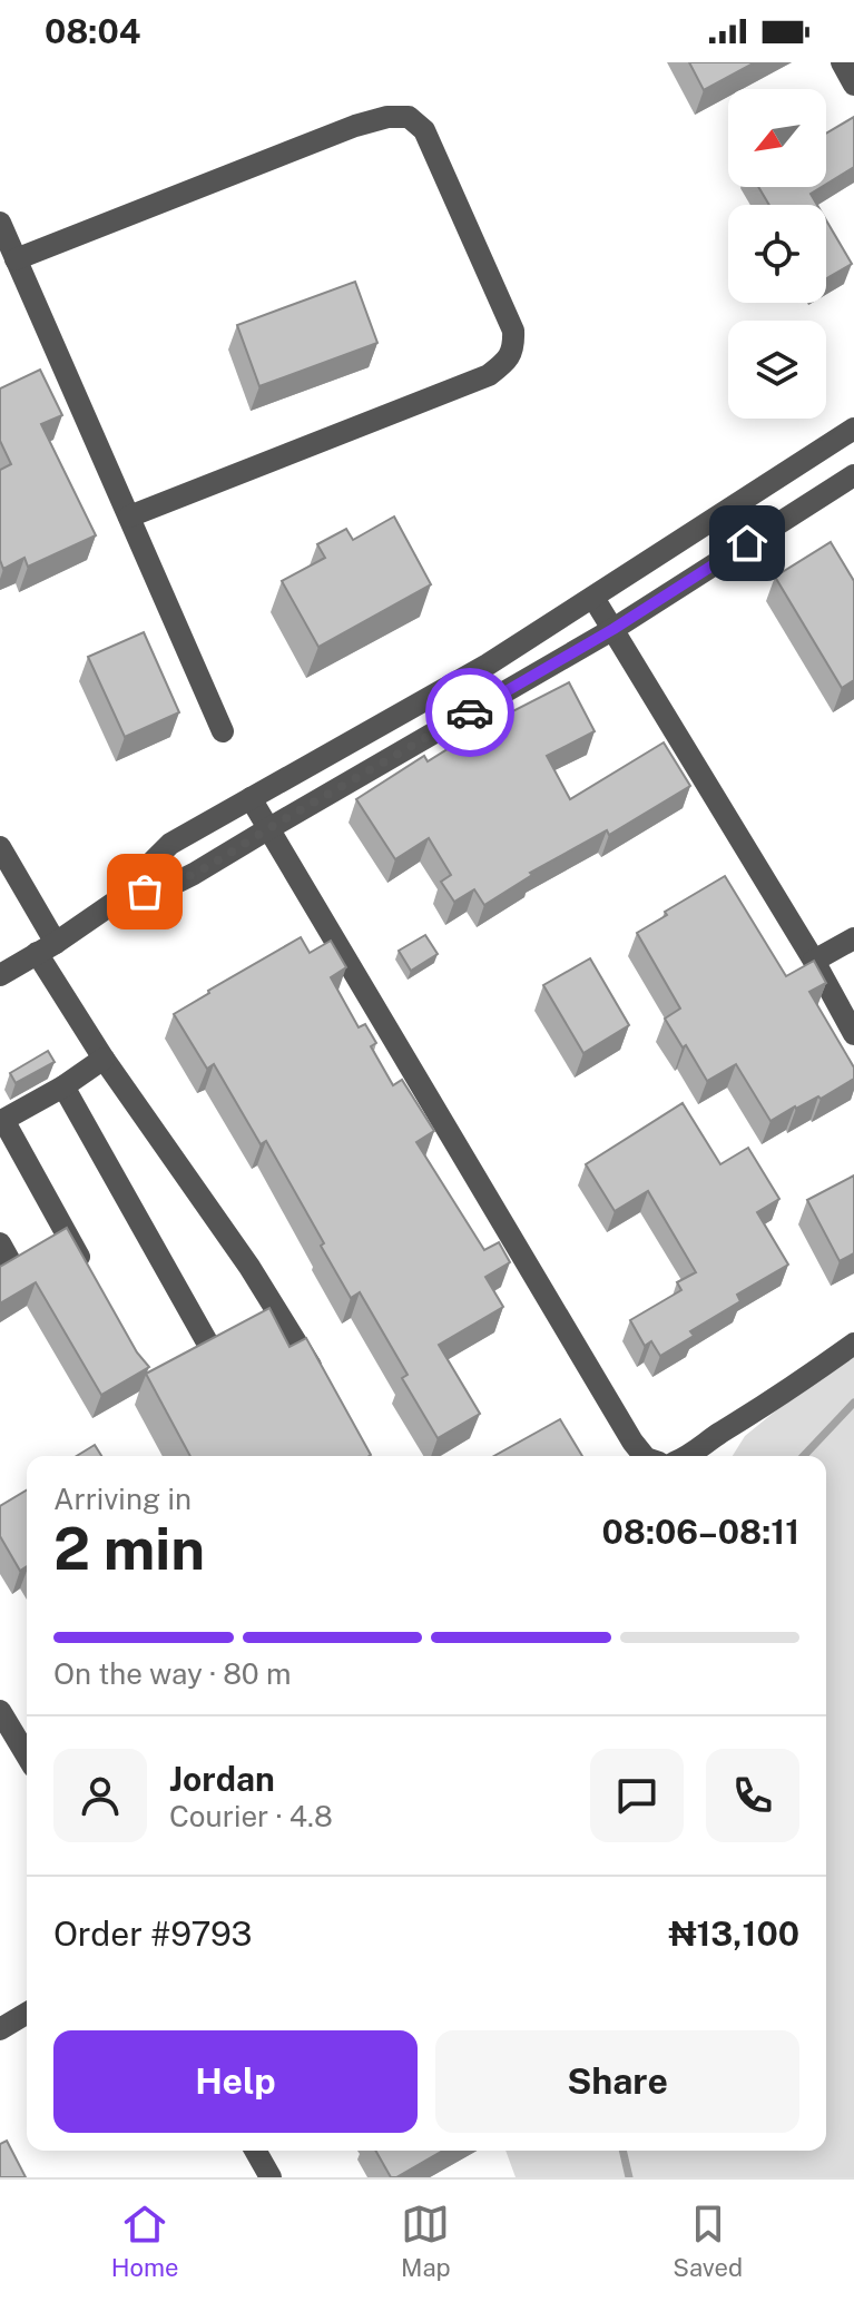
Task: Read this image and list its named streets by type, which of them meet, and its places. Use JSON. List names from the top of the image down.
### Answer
{
  "north": "bottom left",
  "page": {
    "status": "08:04",
    "heading": ["2 min", "Arriving in", "08:06–08:11"],
    "panel": [
      "Jordan",
      "Courier · 4.8",
      "Order #9793",
      "₦13,100"
    ],
    "bar": "On the way · 80 m",
    "buttons": ["Help", "Share"],
    "tabs": ["Home", "Map", "Saved"]
  }
}
